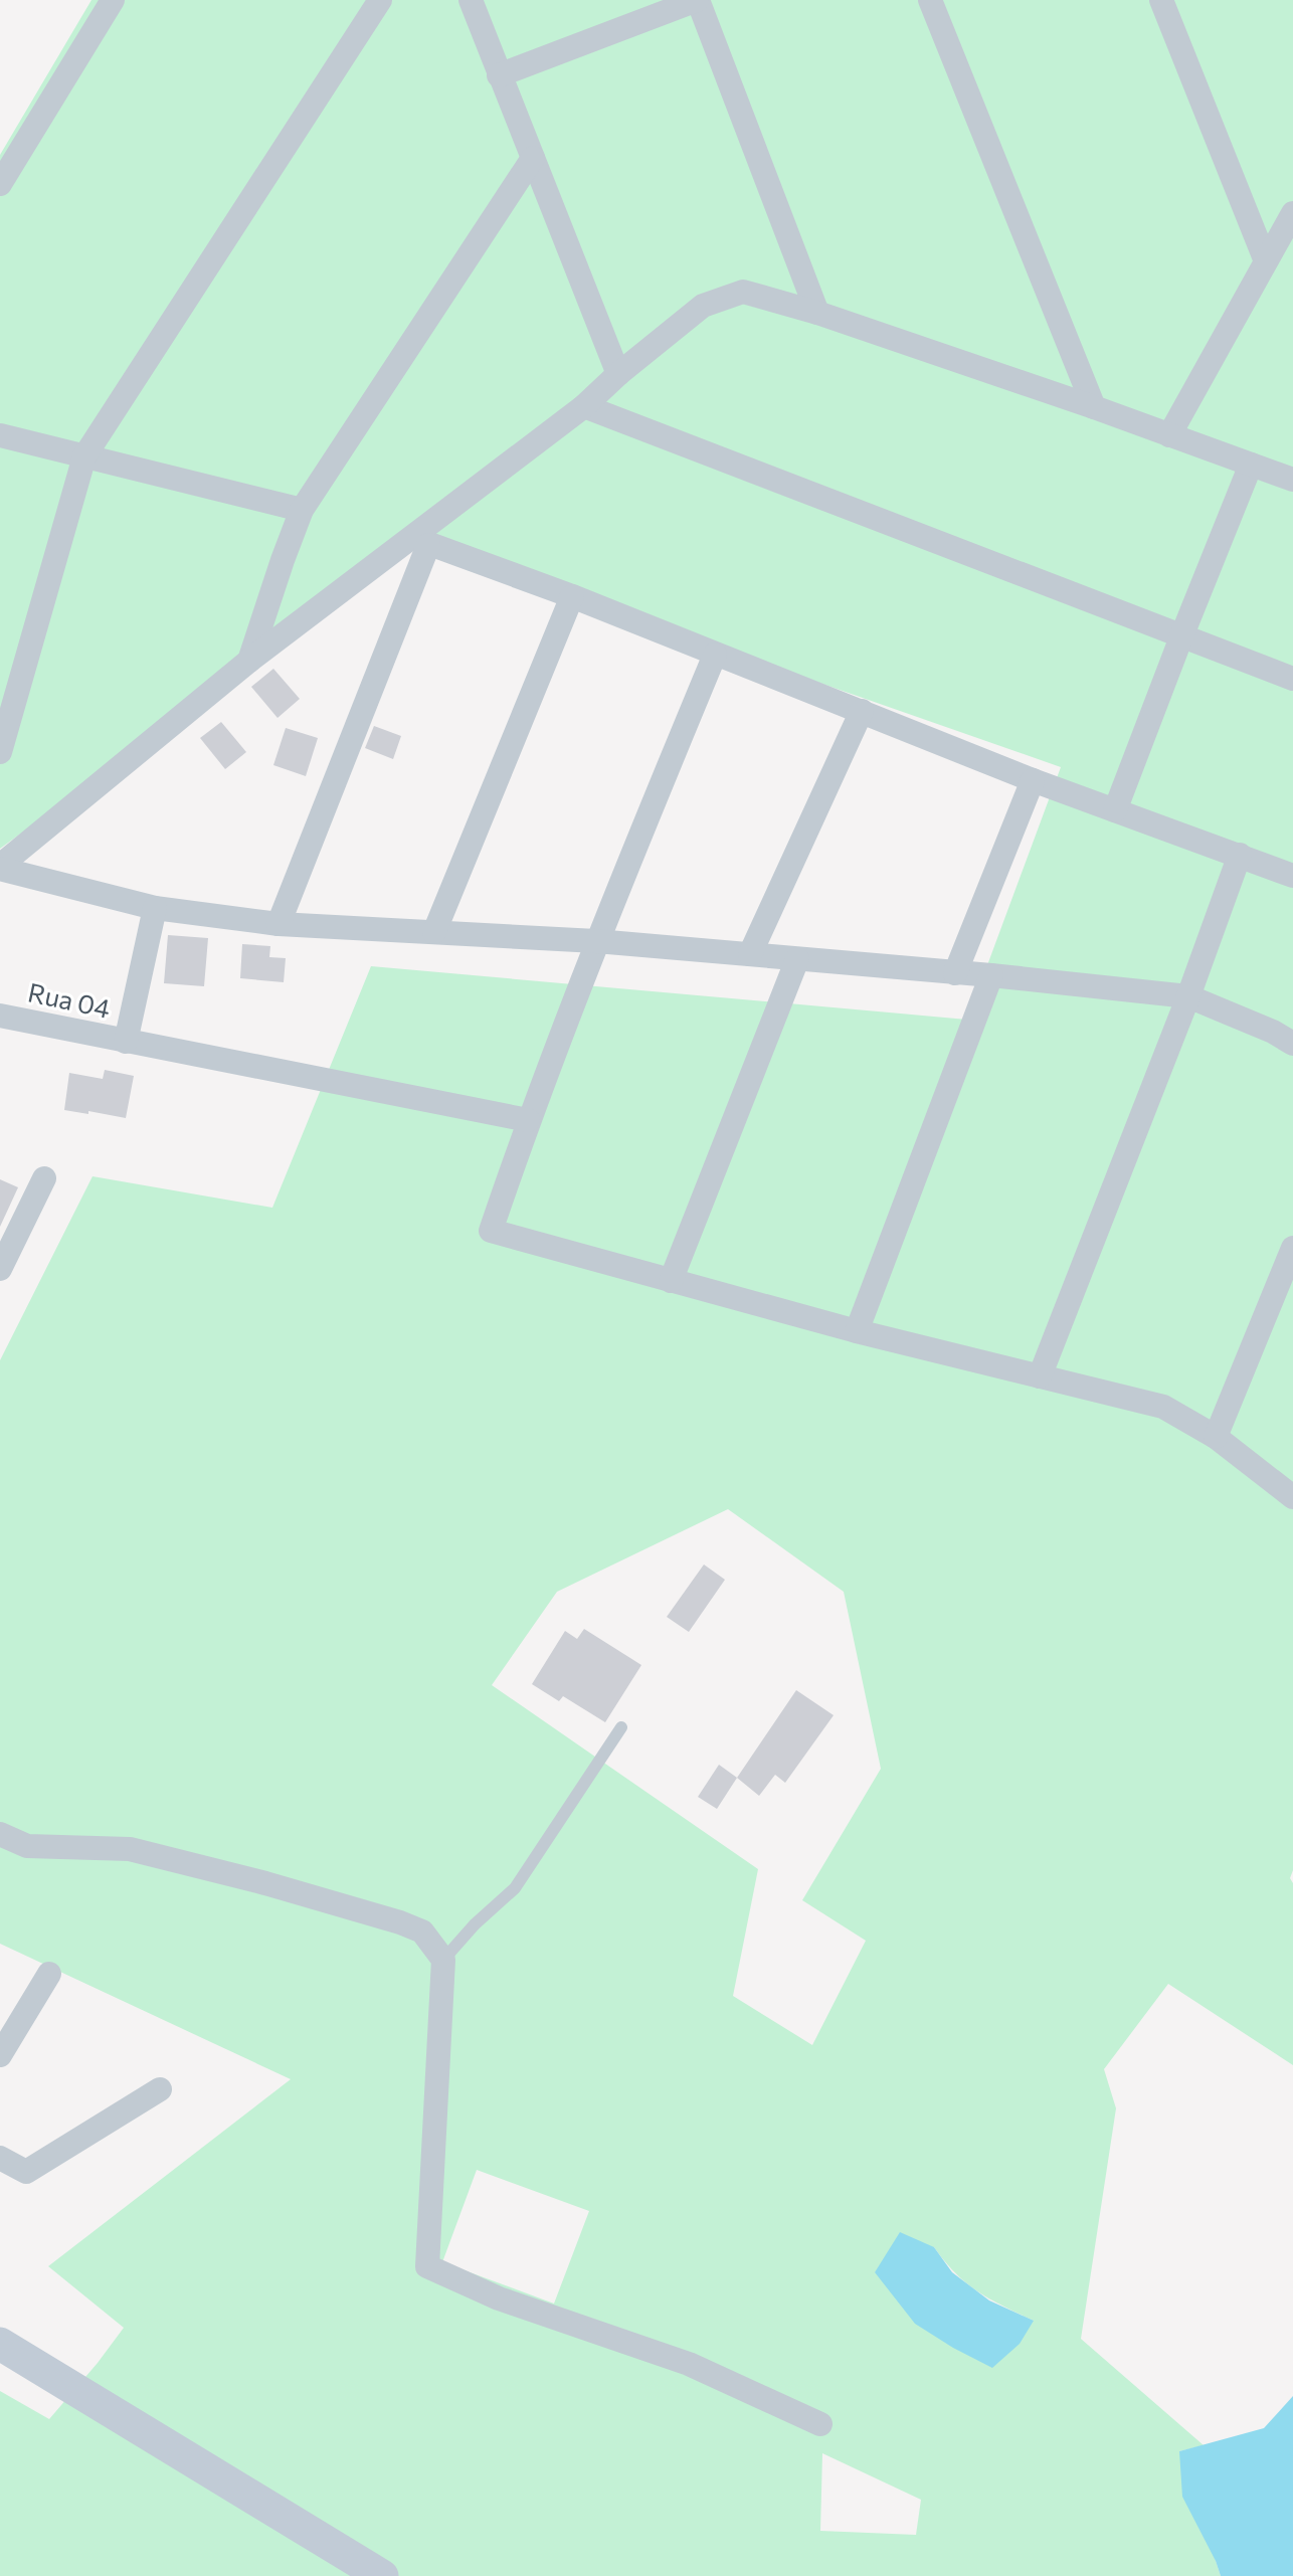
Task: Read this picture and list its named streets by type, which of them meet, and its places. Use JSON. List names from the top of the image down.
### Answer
{
  "streets": {
    "street": ["Rua 04"]
  }
}
